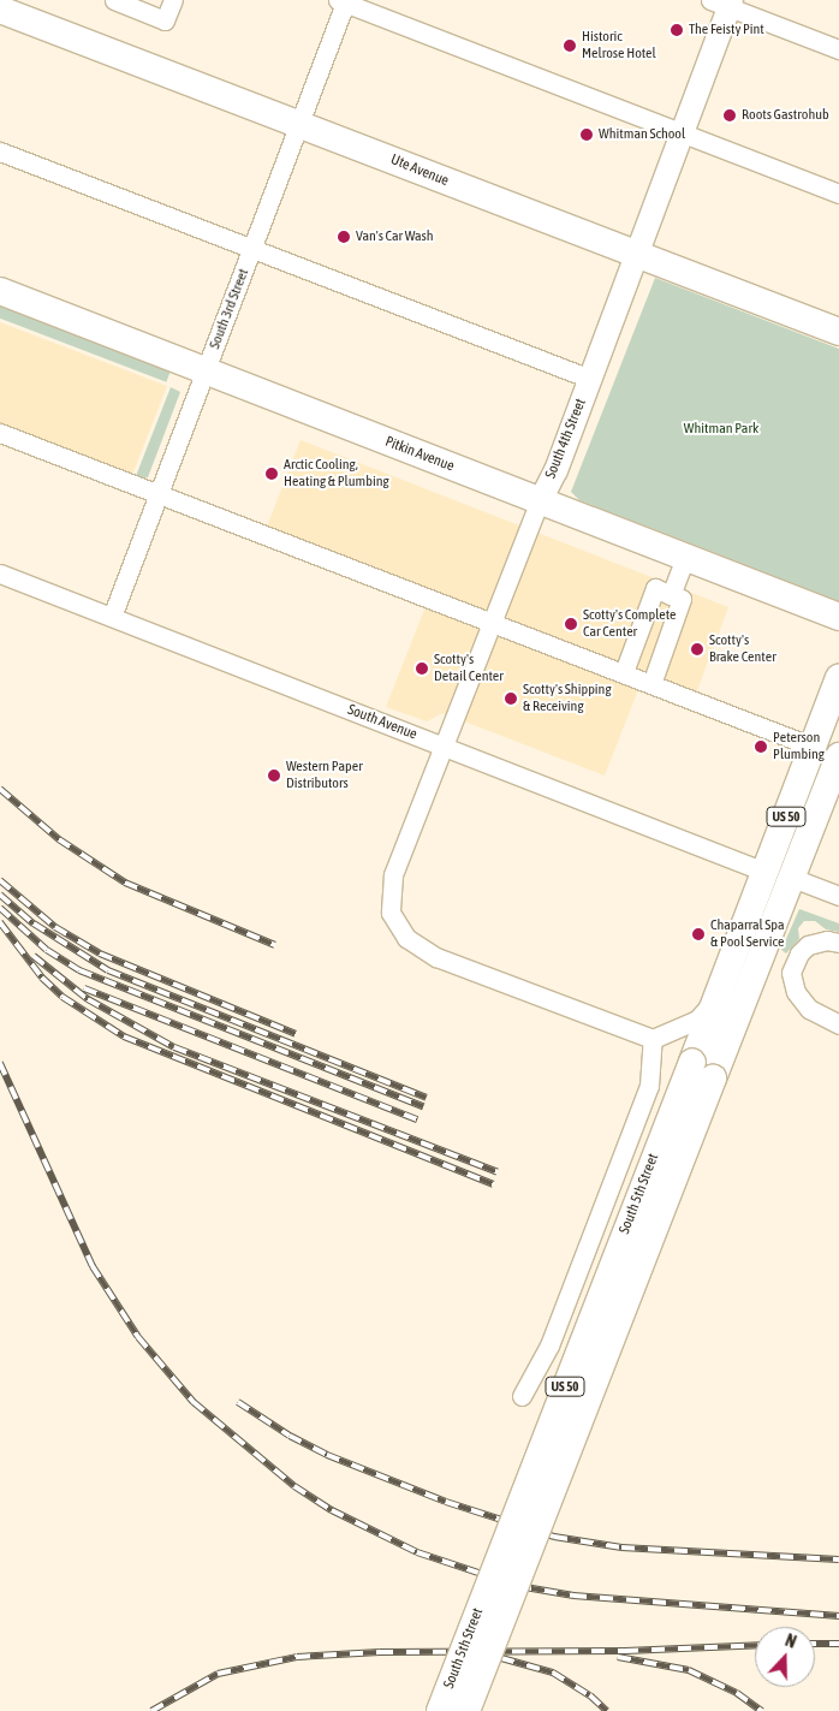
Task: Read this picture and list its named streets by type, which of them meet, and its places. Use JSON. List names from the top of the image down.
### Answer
{
  "streets": {
    "highway": [
      "Ute Avenue",
      "Pitkin Avenue",
      "US 50",
      "South 5th Street"
    ],
    "main road": ["South 4th Street"],
    "street": ["South 3rd Street", "South Avenue"]
  },
  "crossings": [
    ["Ute Avenue", "South 3rd Street"],
    ["Ute Avenue", "South 4th Street"],
    ["South 3rd Street", "Pitkin Avenue"],
    ["South 3rd Street", "South Avenue"],
    ["South 4th Street", "Pitkin Avenue"],
    ["South 4th Street", "South Avenue"],
    ["South Avenue", "South 5th Street"]
  ],
  "parks": ["Whitman Park"],
  "places": [
    "The Feisty Pint",
    "Historic Melrose Hotel",
    "Roots Gastrohub",
    "Whitman School",
    "Van's Car Wash",
    "Arctic Cooling, Heating & Plumbing",
    "Scotty's Complete Car Center",
    "Scotty's Brake Center",
    "Scotty's Detail Center",
    "Scotty's Shipping & Receiving",
    "Peterson Plumbing",
    "Western Paper Distributors",
    "Chaparral Spa & Pool Service"
  ],
  "north": "top"
}
